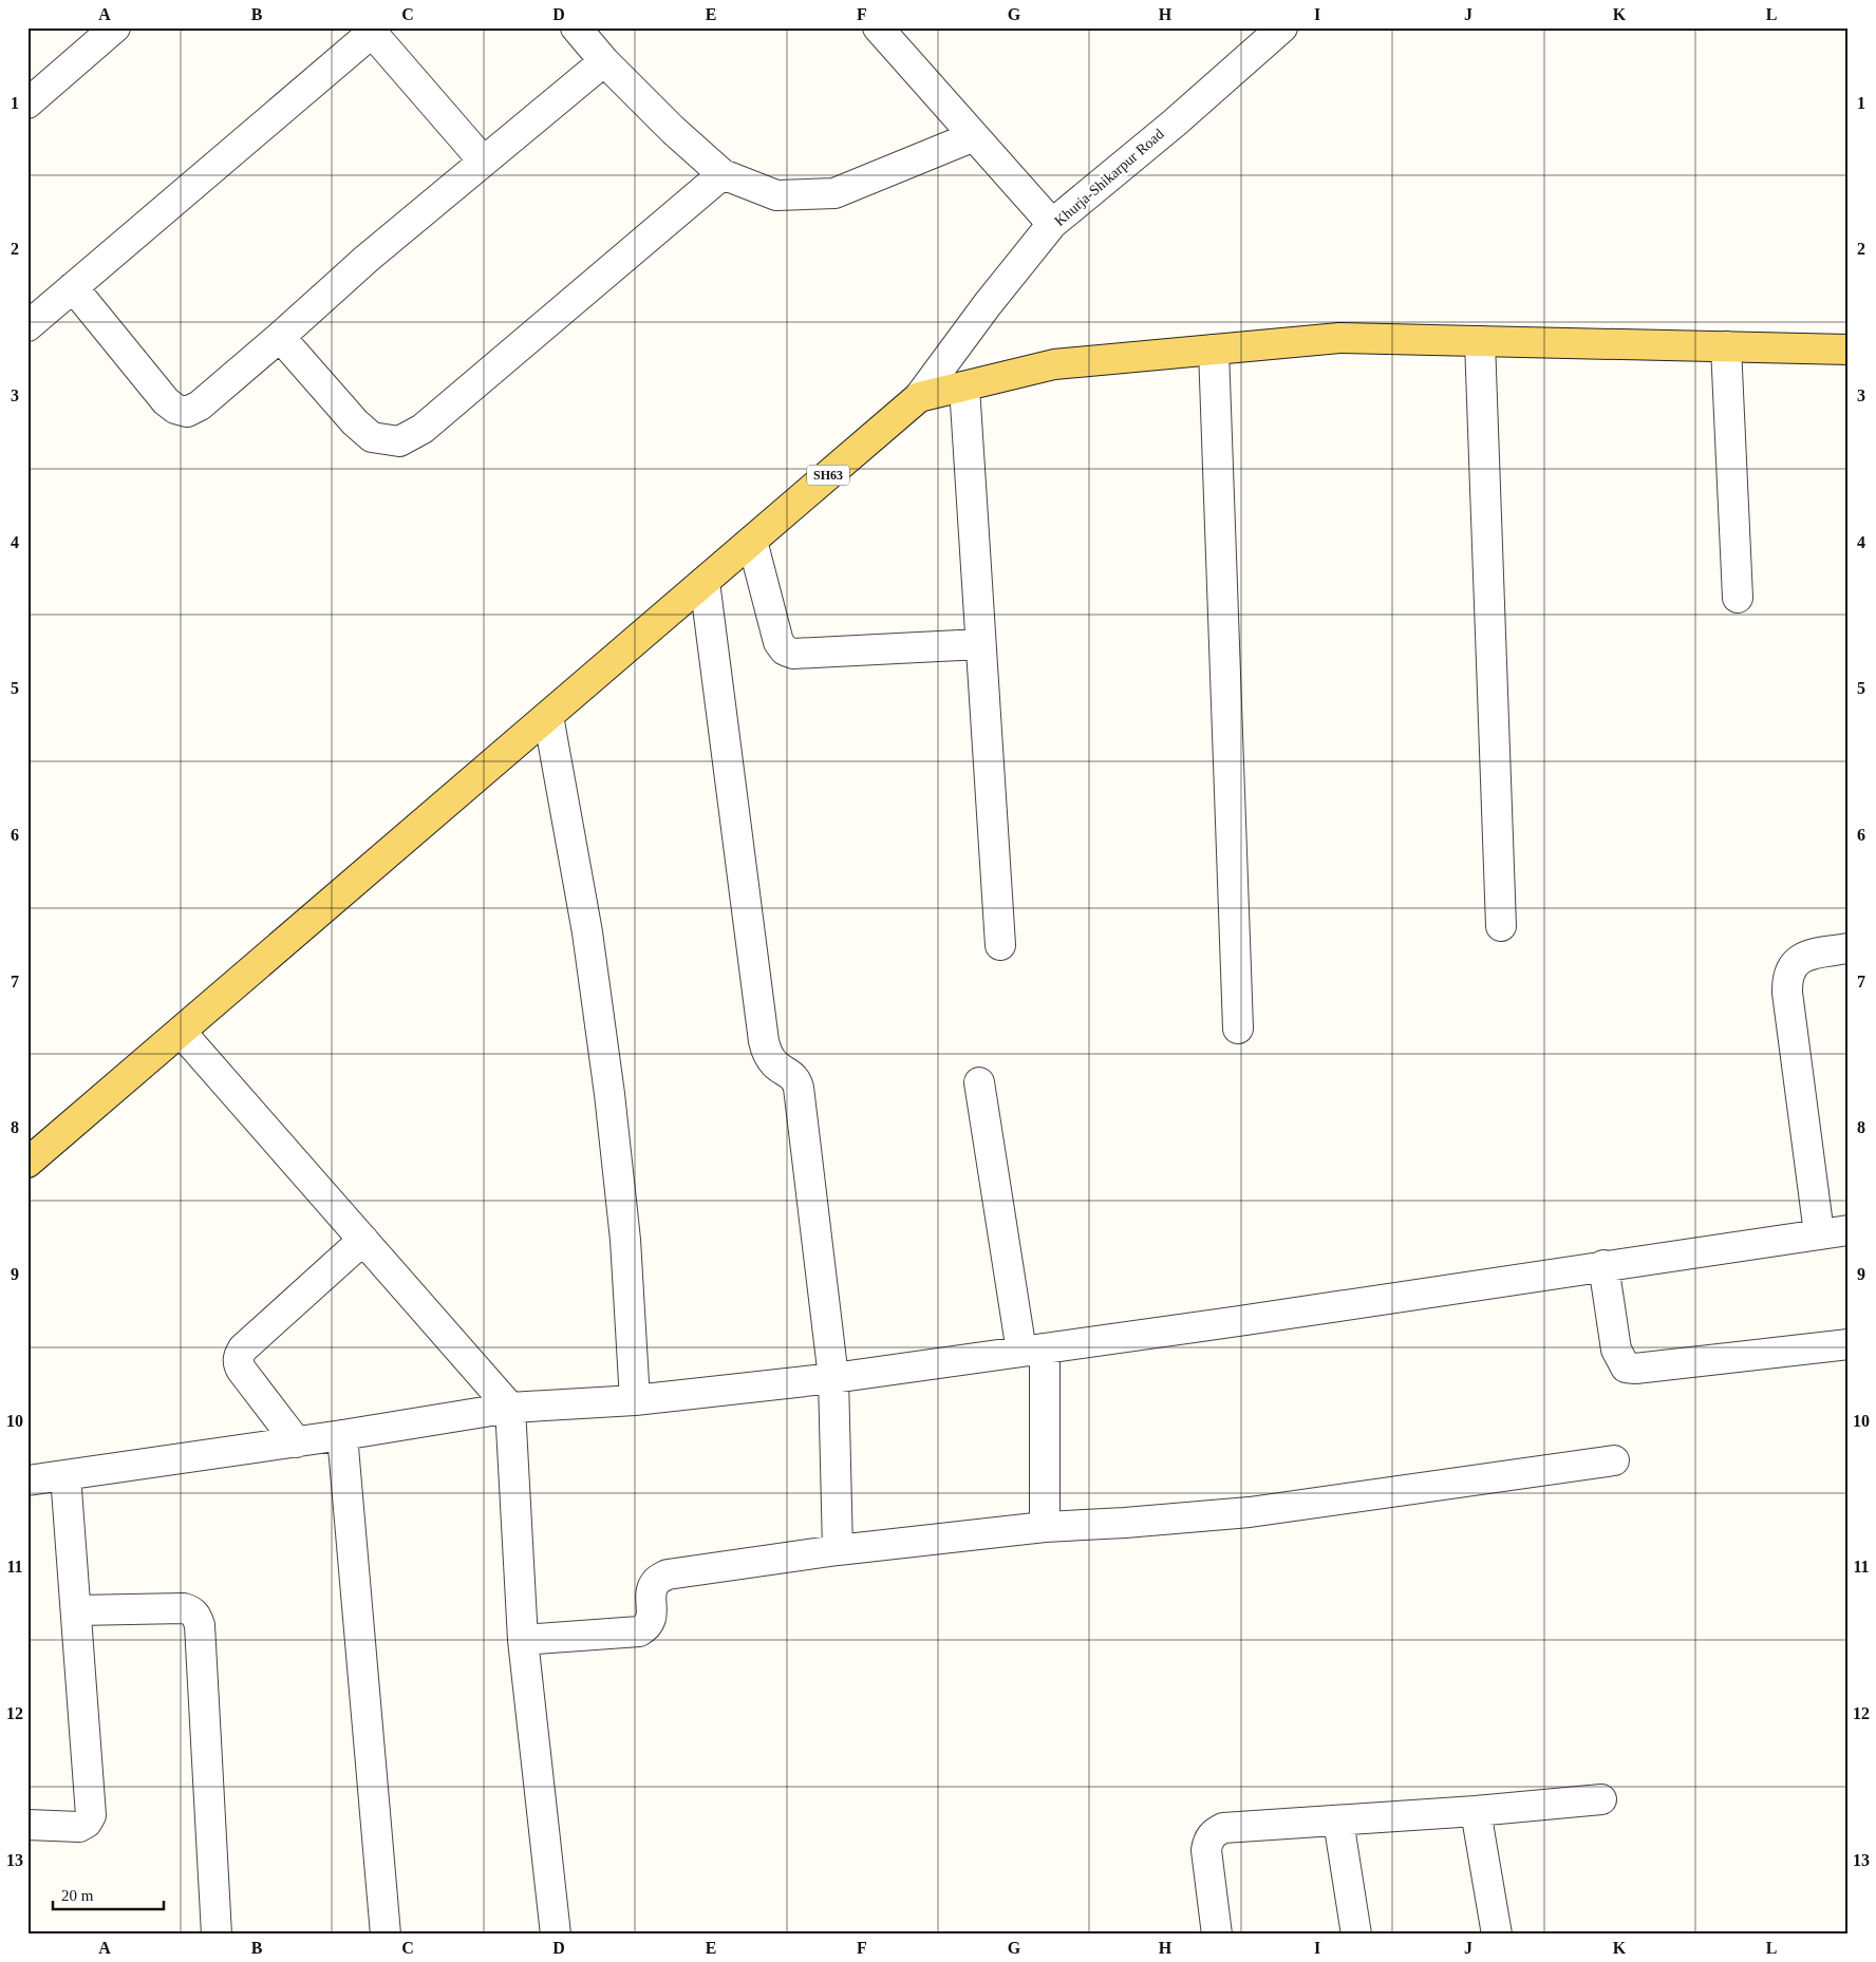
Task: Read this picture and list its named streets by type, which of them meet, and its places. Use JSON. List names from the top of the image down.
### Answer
{
  "streets": {
    "main road": ["SH63"],
    "street": ["Khurja-Shikarpur Road"]
  },
  "crossings": [
    ["Khurja-Shikarpur Road", "SH63"]
  ],
  "scale_bar": "20 m",
  "grid": {
    "columns": [
      "A",
      "B",
      "C",
      "D",
      "E",
      "F",
      "G",
      "H",
      "I",
      "J",
      "K",
      "L"
    ],
    "rows": [
      "1",
      "2",
      "3",
      "4",
      "5",
      "6",
      "7",
      "8",
      "9",
      "10",
      "11",
      "12",
      "13"
    ]
  }
}
